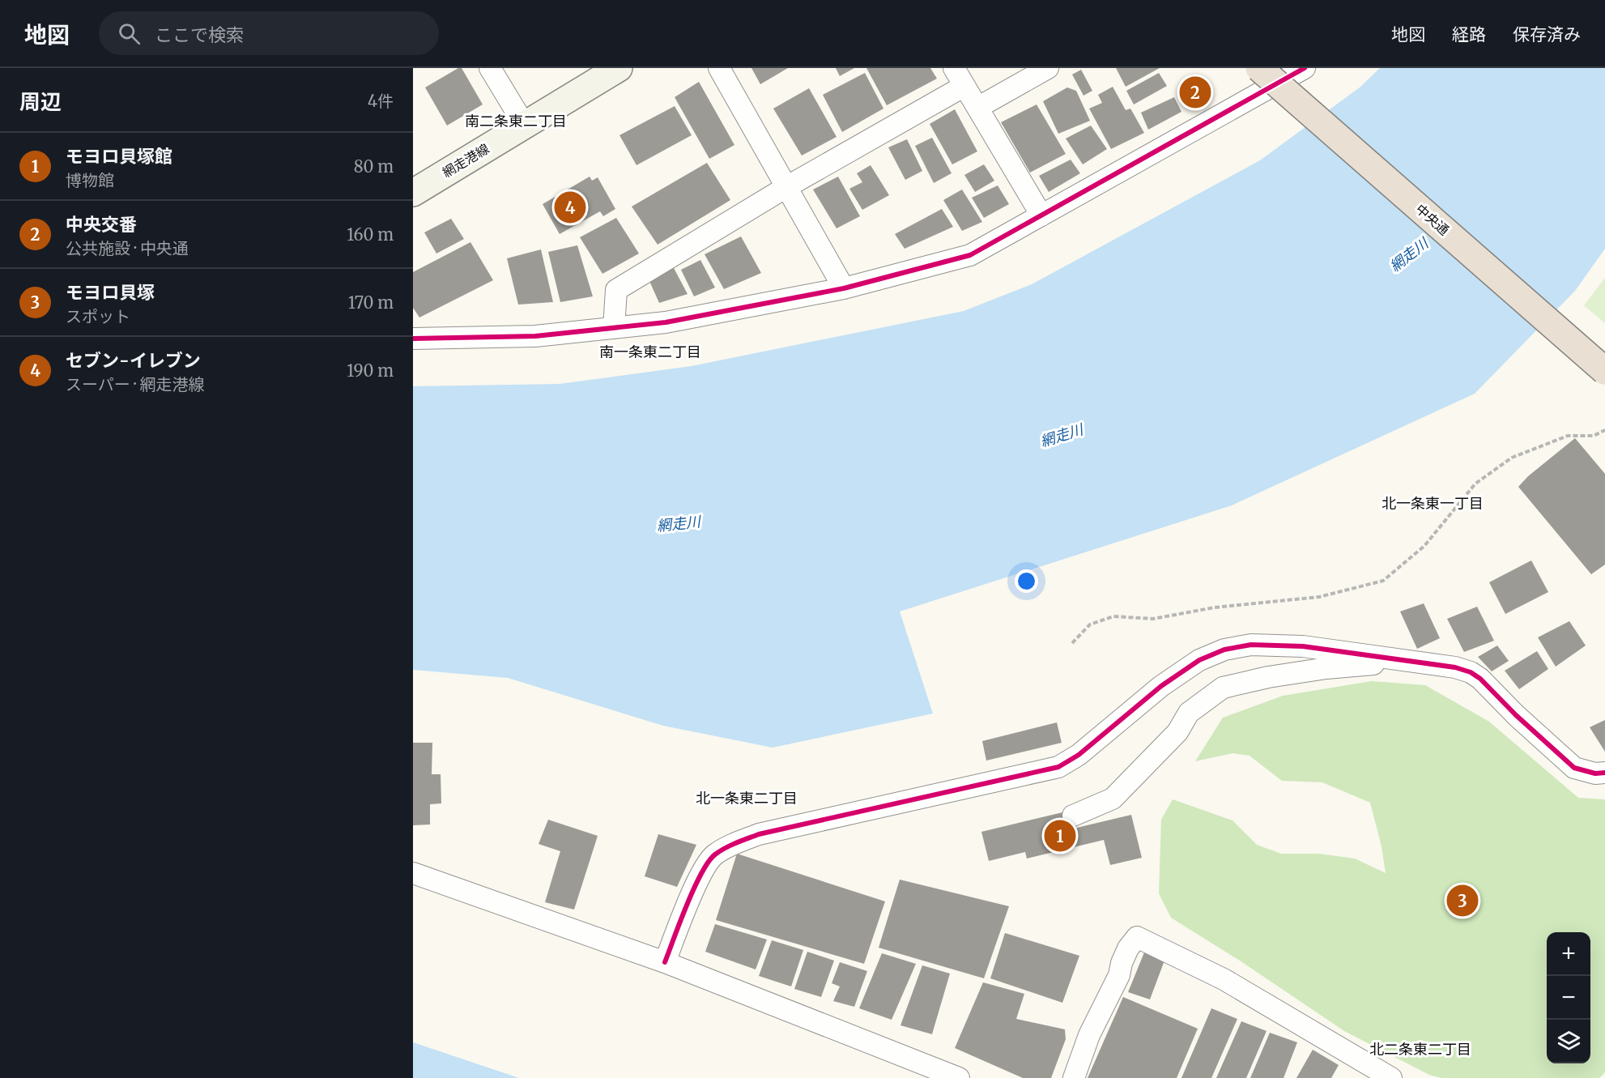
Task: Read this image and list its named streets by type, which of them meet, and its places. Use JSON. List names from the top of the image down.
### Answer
{
  "streets": {
    "highway": ["中央通"],
    "main road": ["網走港線"]
  },
  "districts": [
    "南二条東二丁目",
    "南一条東二丁目",
    "北一条東一丁目",
    "北一条東二丁目",
    "北二条東二丁目"
  ],
  "water": ["網走川"],
  "page": {
    "header": "地図",
    "search": "ここで検索",
    "nav": ["地図", "経路", "保存済み"],
    "heading": ["周辺", "4件"],
    "pins": [
      "2",
      "4",
      "1",
      "3"
    ],
    "list": [
      {
        "mark": "1",
        "name": "モヨロ貝塚館",
        "note": "博物館",
        "value": "80 m"
      },
      {
        "mark": "2",
        "name": "中央交番",
        "note": "公共施設 · 中央通",
        "value": "160 m"
      },
      {
        "mark": "3",
        "name": "モヨロ貝塚",
        "note": "スポット",
        "value": "170 m"
      },
      {
        "mark": "4",
        "name": "セブン-イレブン",
        "note": "スーパー · 網走港線",
        "value": "190 m"
      }
    ],
    "map_buttons": ["+", "−"]
  }
}
